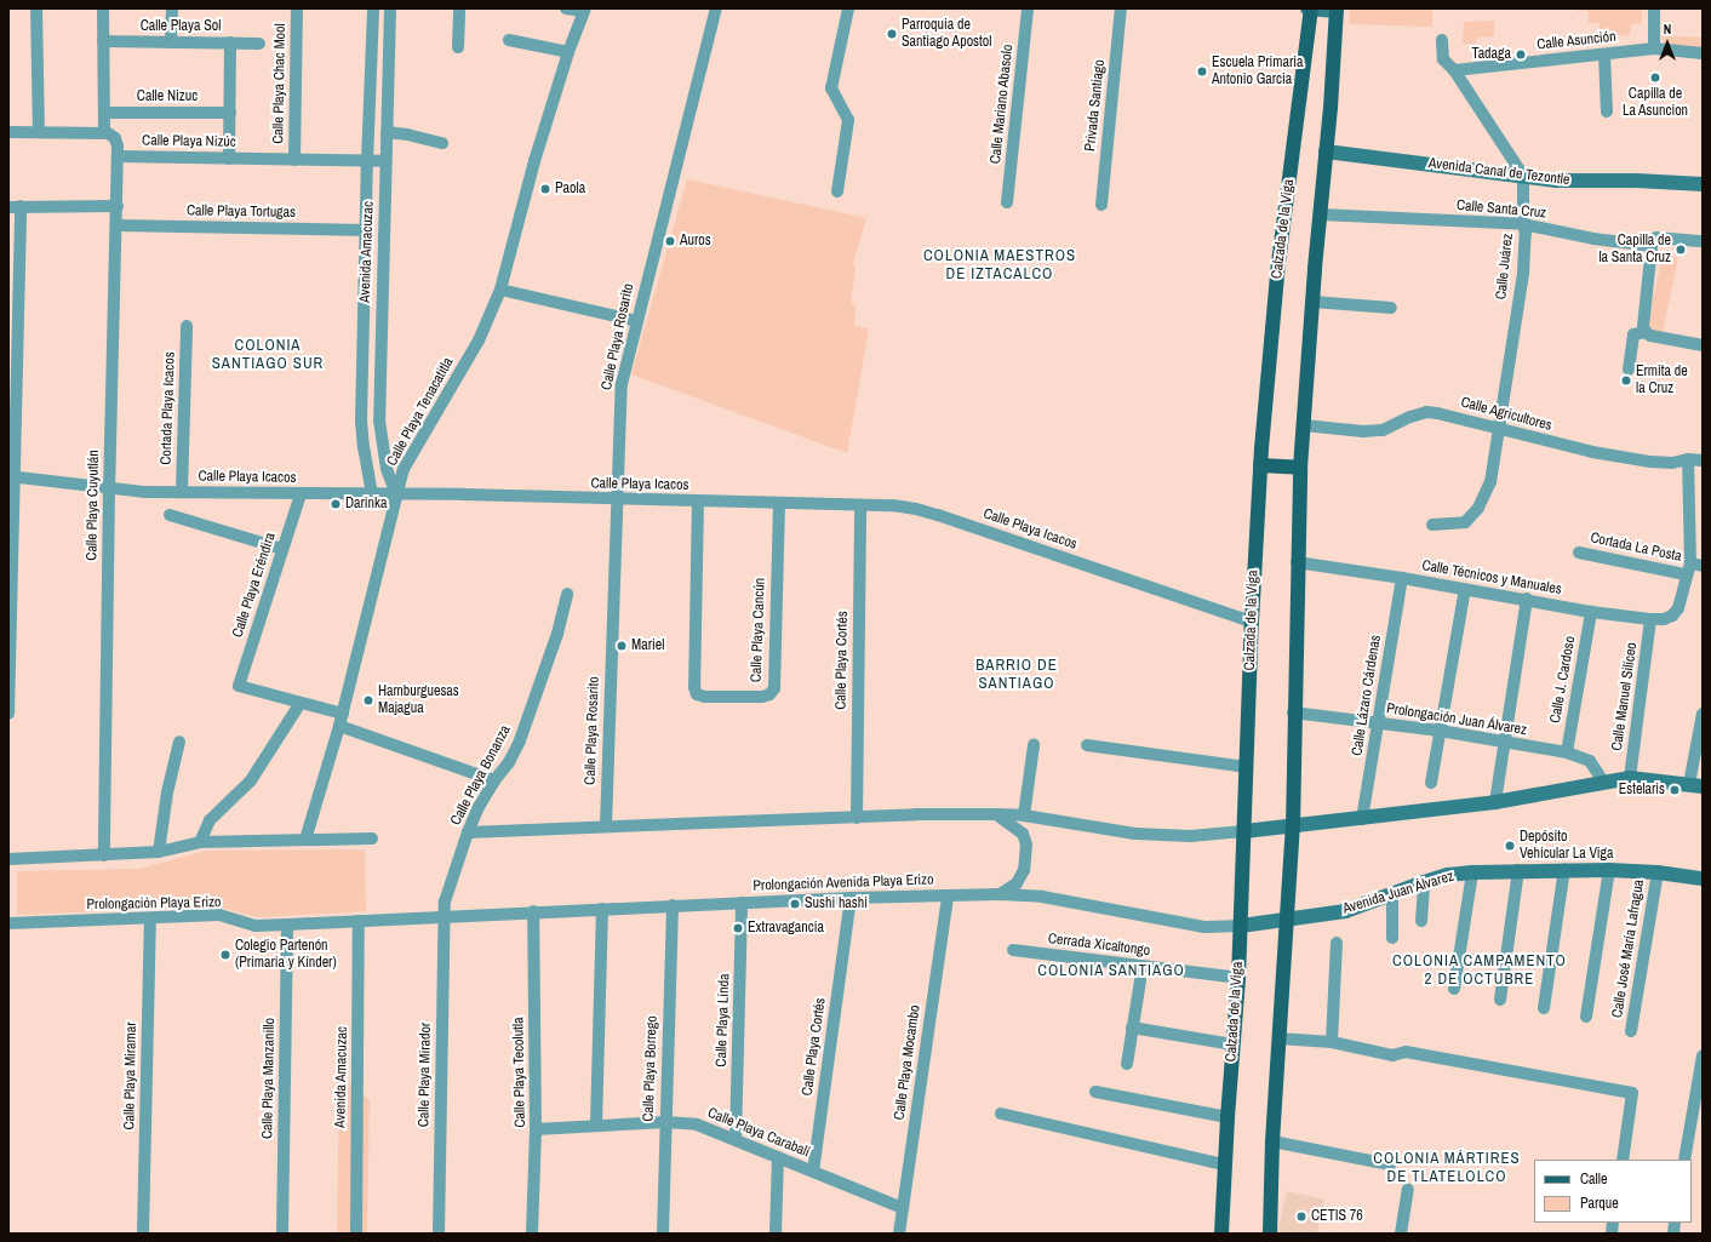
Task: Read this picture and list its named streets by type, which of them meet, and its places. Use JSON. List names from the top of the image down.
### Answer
{
  "streets": {
    "main road": ["Calzada de la Viga"],
    "street": [
      "Calle Playa Sol",
      "Calle Asunción",
      "Calle Playa Chac Mool",
      "Calle Nizuc",
      "Calle Mariano Abasolo",
      "Privada Santiago",
      "Calle Playa Nizúc",
      "Avenida Canal de Tezontle",
      "Calle Santa Cruz",
      "Calle Playa Tortugas",
      "Avenida Amacuzac",
      "Calle Juárez",
      "Calle Playa Rosarito",
      "Cortada Playa Icacos",
      "Calle Playa Tenacatitla",
      "Calle Agricultores",
      "Calle Playa Icacos",
      "Calle Playa Cuyutlán",
      "Cortada La Posta",
      "Calle Técnicos y Manuales",
      "Calle Playa Eréndira",
      "Calle Playa Cancún",
      "Calle Playa Cortés",
      "Calle J. Cardoso",
      "Calle Lázaro Cárdenas",
      "Calle Manuel Silíceo",
      "Prolongación Juan Álvarez",
      "Calle Playa Bonanza",
      "Prolongación Avenida Playa Erizo",
      "Avenida Juan Álvarez",
      "Prolongación Playa Erizo",
      "Cerrada Xicaltongo",
      "Calle José María Lafragua",
      "Calle Playa Linda",
      "Calle Playa Mocambo",
      "Calle Playa Borrego",
      "Calle Playa Tecolutla",
      "Calle Playa Mirador",
      "Calle Playa Miramar",
      "Calle Playa Manzanillo",
      "Calle Playa Carabalí"
    ]
  },
  "crossings": [
    ["Calle Playa Chac Mool", "Calle Playa Nizúc"],
    ["Calle Playa Nizúc", "Avenida Amacuzac"],
    ["Calle Playa Nizúc", "Calle Playa Cuyutlán"],
    ["Avenida Canal de Tezontle", "Calle Juárez"],
    ["Calle Santa Cruz", "Calle Juárez"],
    ["Calle Playa Tortugas", "Avenida Amacuzac"],
    ["Calle Playa Tortugas", "Calle Playa Cuyutlán"],
    ["Calzada de la Viga", "Calle Playa Icacos"],
    ["Calzada de la Viga", "Prolongación Avenida Playa Erizo"],
    ["Calzada de la Viga", "Avenida Juan Álvarez"],
    ["Calzada de la Viga", "Cerrada Xicaltongo"],
    ["Avenida Amacuzac", "Calle Playa Tenacatitla"],
    ["Avenida Amacuzac", "Calle Playa Icacos"],
    ["Avenida Amacuzac", "Prolongación Playa Erizo"],
    ["Calle Juárez", "Calle Agricultores"],
    ["Calle Playa Rosarito", "Calle Playa Icacos"],
    ["Cortada Playa Icacos", "Calle Playa Icacos"],
    ["Calle Playa Tenacatitla", "Calle Playa Icacos"],
    ["Calle Playa Icacos", "Calle Playa Cuyutlán"],
    ["Calle Playa Icacos", "Calle Playa Eréndira"],
    ["Calle Playa Icacos", "Calle Playa Cancún"],
    ["Calle Playa Icacos", "Calle Playa Cortés"],
    ["Cortada La Posta", "Calle Técnicos y Manuales"],
    ["Calle Técnicos y Manuales", "Calle J. Cardoso"],
    ["Calle Técnicos y Manuales", "Calle Lázaro Cárdenas"],
    ["Calle Técnicos y Manuales", "Calle Manuel Silíceo"],
    ["Calle Playa Cortés", "Prolongación Avenida Playa Erizo"],
    ["Calle Playa Cortés", "Calle Playa Carabalí"],
    ["Calle J. Cardoso", "Prolongación Juan Álvarez"],
    ["Calle Lázaro Cárdenas", "Prolongación Juan Álvarez"],
    ["Calle Playa Bonanza", "Prolongación Avenida Playa Erizo"],
    ["Calle Playa Bonanza", "Prolongación Playa Erizo"],
    ["Calle Playa Bonanza", "Calle Playa Mirador"],
    ["Prolongación Avenida Playa Erizo", "Avenida Juan Álvarez"],
    ["Prolongación Avenida Playa Erizo", "Prolongación Playa Erizo"],
    ["Prolongación Avenida Playa Erizo", "Calle Playa Linda"],
    ["Prolongación Avenida Playa Erizo", "Calle Playa Mocambo"],
    ["Prolongación Avenida Playa Erizo", "Calle Playa Borrego"],
    ["Prolongación Avenida Playa Erizo", "Calle Playa Tecolutla"],
    ["Prolongación Avenida Playa Erizo", "Calle Playa Mirador"],
    ["Avenida Juan Álvarez", "Calle José María Lafragua"],
    ["Prolongación Playa Erizo", "Calle Playa Mirador"],
    ["Prolongación Playa Erizo", "Calle Playa Miramar"],
    ["Prolongación Playa Erizo", "Calle Playa Manzanillo"],
    ["Calle Playa Linda", "Calle Playa Carabalí"],
    ["Calle Playa Mocambo", "Calle Playa Carabalí"],
    ["Calle Playa Borrego", "Calle Playa Carabalí"],
    ["Calle Playa Tecolutla", "Calle Playa Carabalí"]
  ],
  "districts": [
    "COLONIA MAESTROS DE IZTACALCO",
    "COLONIA SANTIAGO SUR",
    "BARRIO DE SANTIAGO",
    "COLONIA CAMPAMENTO 2 DE OCTUBRE",
    "COLONIA SANTIAGO",
    "COLONIA MÁRTIRES DE TLATELOLCO"
  ],
  "places": [
    "Parroquia de Santiago Apostol",
    "Tadaga",
    "Escuela Primaria Antonio Garcia",
    "Capilla de La Asuncion",
    "Paola",
    "Auros",
    "Capilla de la Santa Cruz",
    "Ermita de la Cruz",
    "Darinka",
    "Mariel",
    "Hamburguesas Majagua",
    "Estelaris",
    "Depósito Vehicular La Viga",
    "Sushi hashi",
    "Extravagancia",
    "Colegio Partenón (Primaria y Kínder)",
    "CETIS 76"
  ],
  "legend": ["Calle", "Parque"],
  "north": "top"
}
